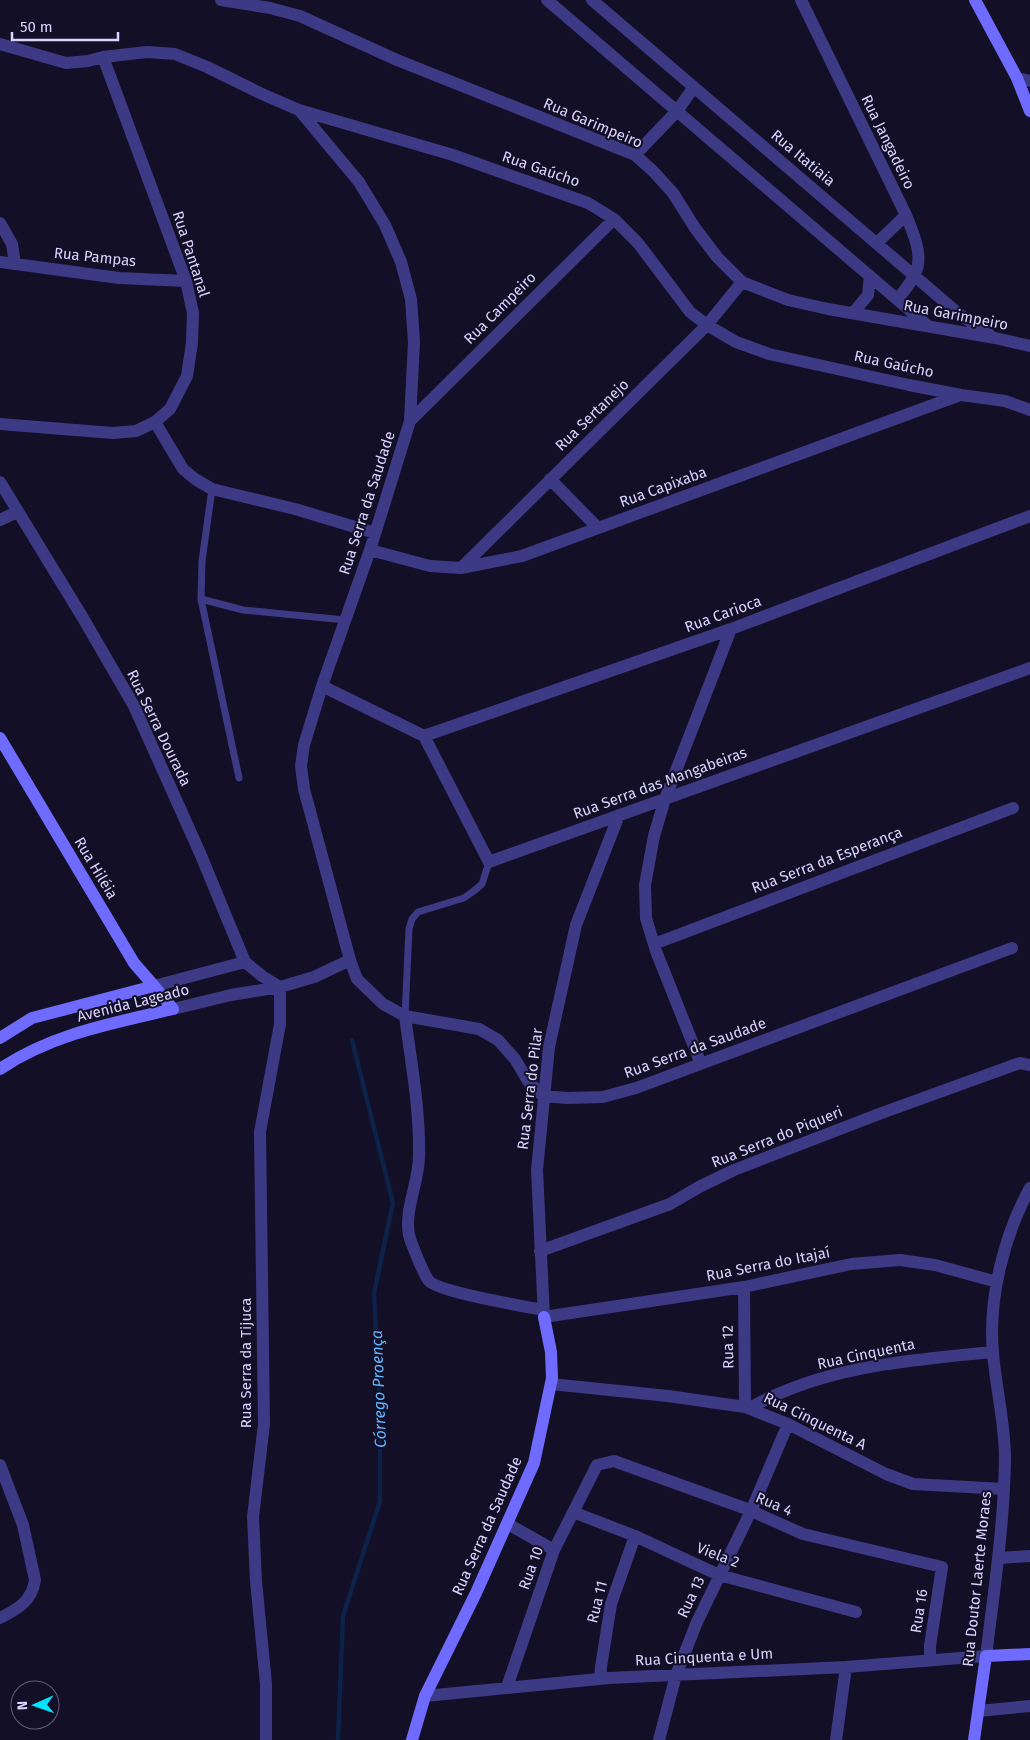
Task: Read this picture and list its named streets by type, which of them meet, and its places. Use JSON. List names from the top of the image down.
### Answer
{
  "streets": {
    "street": [
      "Rua Garimpeiro",
      "Rua Jangadeiro",
      "Rua Itatiaia",
      "Rua Gaúcho",
      "Rua Pantanal",
      "Rua Pampas",
      "Rua Campeiro",
      "Rua Sertanejo",
      "Rua Capixaba",
      "Rua Serra da Saudade",
      "Rua Carioca",
      "Rua Serra Dourada",
      "Rua Serra das Mangabeiras",
      "Rua Serra da Esperança",
      "Rua Hiléia",
      "Avenida Lageado",
      "Rua Serra do Pilar",
      "Rua Serra do Piqueri",
      "Rua Serra do Itajaí",
      "Rua 12",
      "Rua Cinquenta",
      "Rua Serra da Tijuca",
      "Rua Cinquenta A",
      "Rua 4",
      "Viela 2",
      "Rua 10",
      "Rua Doutor Laerte Moraes",
      "Rua 13",
      "Rua 11",
      "Rua 16",
      "Rua Cinquenta e Um"
    ]
  },
  "crossings": [
    ["Rua Garimpeiro", "Rua Itatiaia"],
    ["Rua Garimpeiro", "Rua Sertanejo"],
    ["Rua Jangadeiro", "Rua Itatiaia"],
    ["Rua Gaúcho", "Rua Pantanal"],
    ["Rua Gaúcho", "Rua Campeiro"],
    ["Rua Gaúcho", "Rua Sertanejo"],
    ["Rua Gaúcho", "Rua Capixaba"],
    ["Rua Gaúcho", "Rua Serra da Saudade"],
    ["Rua Pantanal", "Rua Pampas"],
    ["Rua Campeiro", "Rua Serra da Saudade"],
    ["Rua Sertanejo", "Rua Capixaba"],
    ["Rua Capixaba", "Rua Serra da Saudade"],
    ["Rua Serra da Saudade", "Rua Serra do Pilar"],
    ["Rua Serra da Saudade", "Rua Serra do Itajaí"],
    ["Rua Serra da Saudade", "Rua Cinquenta A"],
    ["Rua Serra da Saudade", "Rua Cinquenta e Um"],
    ["Rua Serra Dourada", "Avenida Lageado"],
    ["Rua Serra Dourada", "Rua Serra da Tijuca"],
    ["Rua Serra das Mangabeiras", "Rua Serra do Pilar"],
    ["Rua Hiléia", "Avenida Lageado"],
    ["Avenida Lageado", "Rua Serra da Tijuca"],
    ["Rua Serra do Pilar", "Rua Serra do Piqueri"],
    ["Rua Serra do Pilar", "Rua Serra do Itajaí"],
    ["Rua Serra do Itajaí", "Rua 12"],
    ["Rua Serra do Itajaí", "Rua Doutor Laerte Moraes"],
    ["Rua 12", "Rua Cinquenta"],
    ["Rua 12", "Rua Cinquenta A"],
    ["Rua Cinquenta", "Rua Cinquenta A"],
    ["Rua Cinquenta", "Rua Doutor Laerte Moraes"],
    ["Rua Cinquenta A", "Rua Doutor Laerte Moraes"],
    ["Rua Cinquenta A", "Rua 13"],
    ["Rua 4", "Rua 10"],
    ["Rua 4", "Rua 13"],
    ["Rua 4", "Rua 16"],
    ["Viela 2", "Rua 10"],
    ["Viela 2", "Rua 13"],
    ["Viela 2", "Rua 11"],
    ["Rua 10", "Rua Cinquenta e Um"],
    ["Rua Doutor Laerte Moraes", "Rua Cinquenta e Um"],
    ["Rua 13", "Rua Cinquenta e Um"],
    ["Rua 11", "Rua Cinquenta e Um"],
    ["Rua 16", "Rua Cinquenta e Um"]
  ],
  "water": ["Córrego Proença"],
  "scale_bar": "50 m",
  "north": "left"
}
